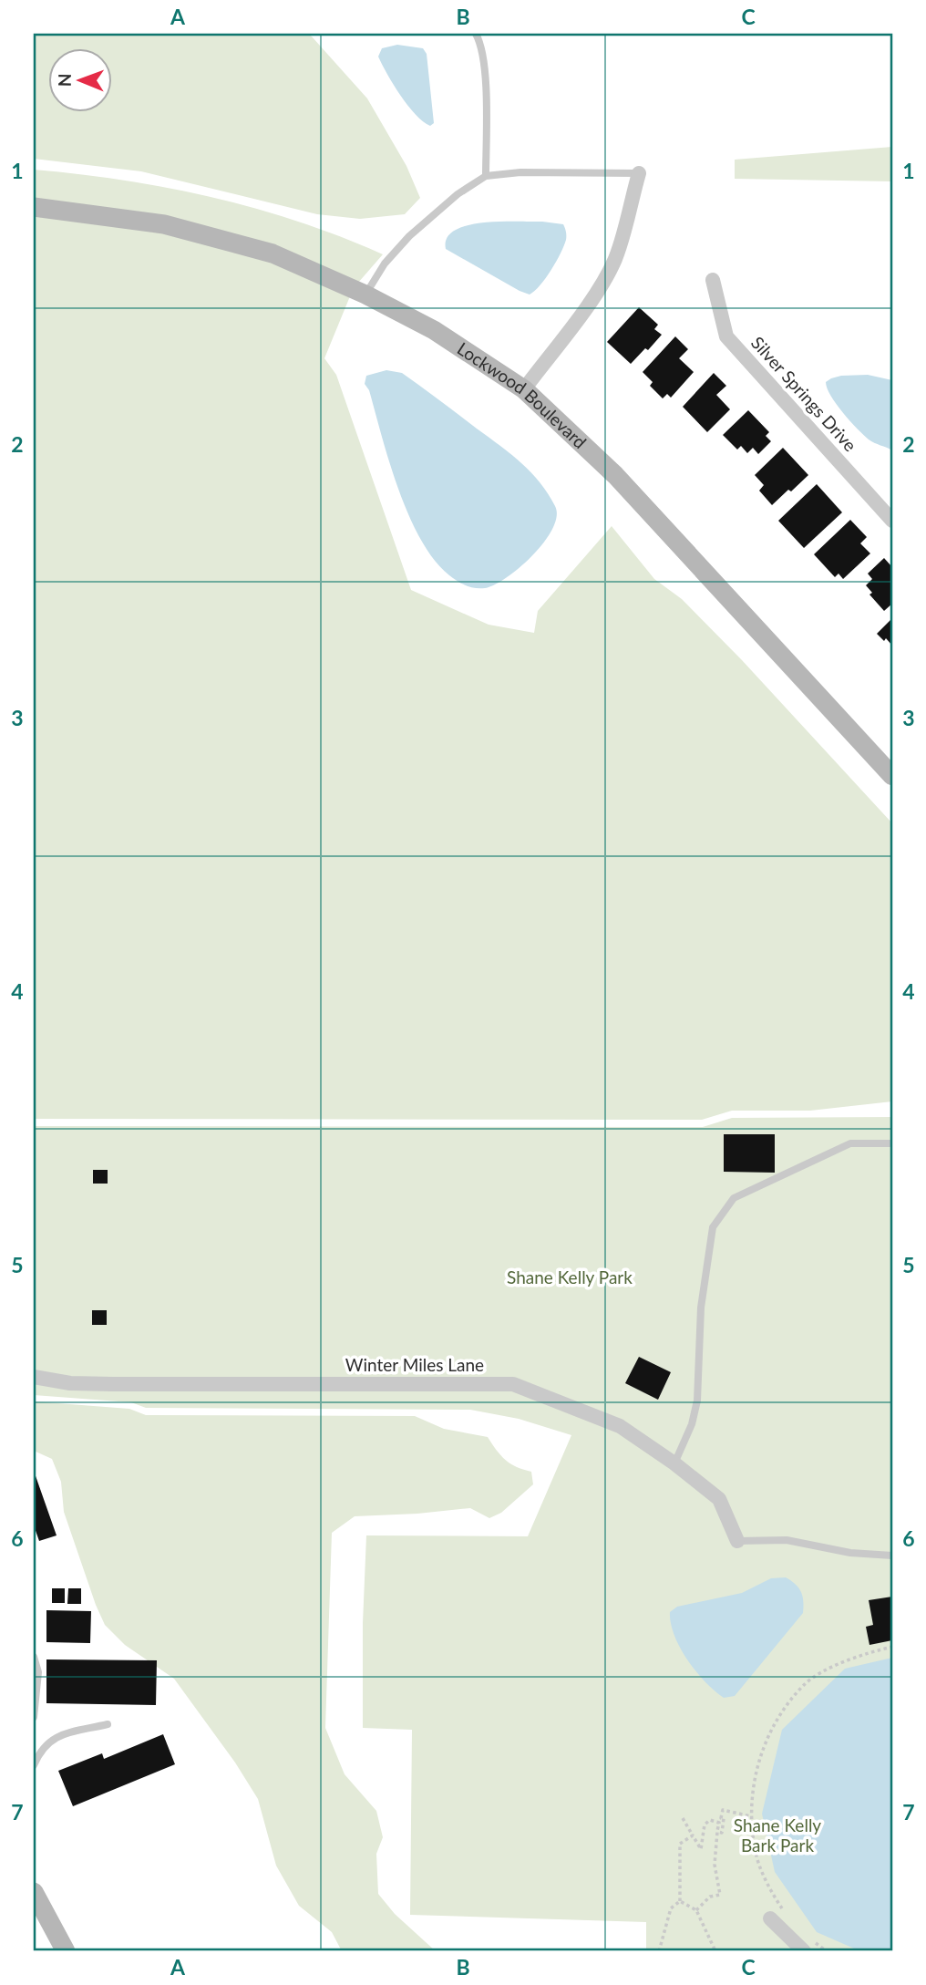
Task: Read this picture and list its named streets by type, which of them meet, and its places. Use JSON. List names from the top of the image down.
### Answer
{
  "streets": {
    "street": ["Silver Springs Drive", "Lockwood Boulevard", "Winter Miles Lane"]
  },
  "parks": ["Shane Kelly Park", "Shane Kelly Bark Park"],
  "north": "left",
  "grid": {
    "columns": ["A", "B", "C"],
    "rows": [
      "1",
      "2",
      "3",
      "4",
      "5",
      "6",
      "7"
    ]
  }
}
